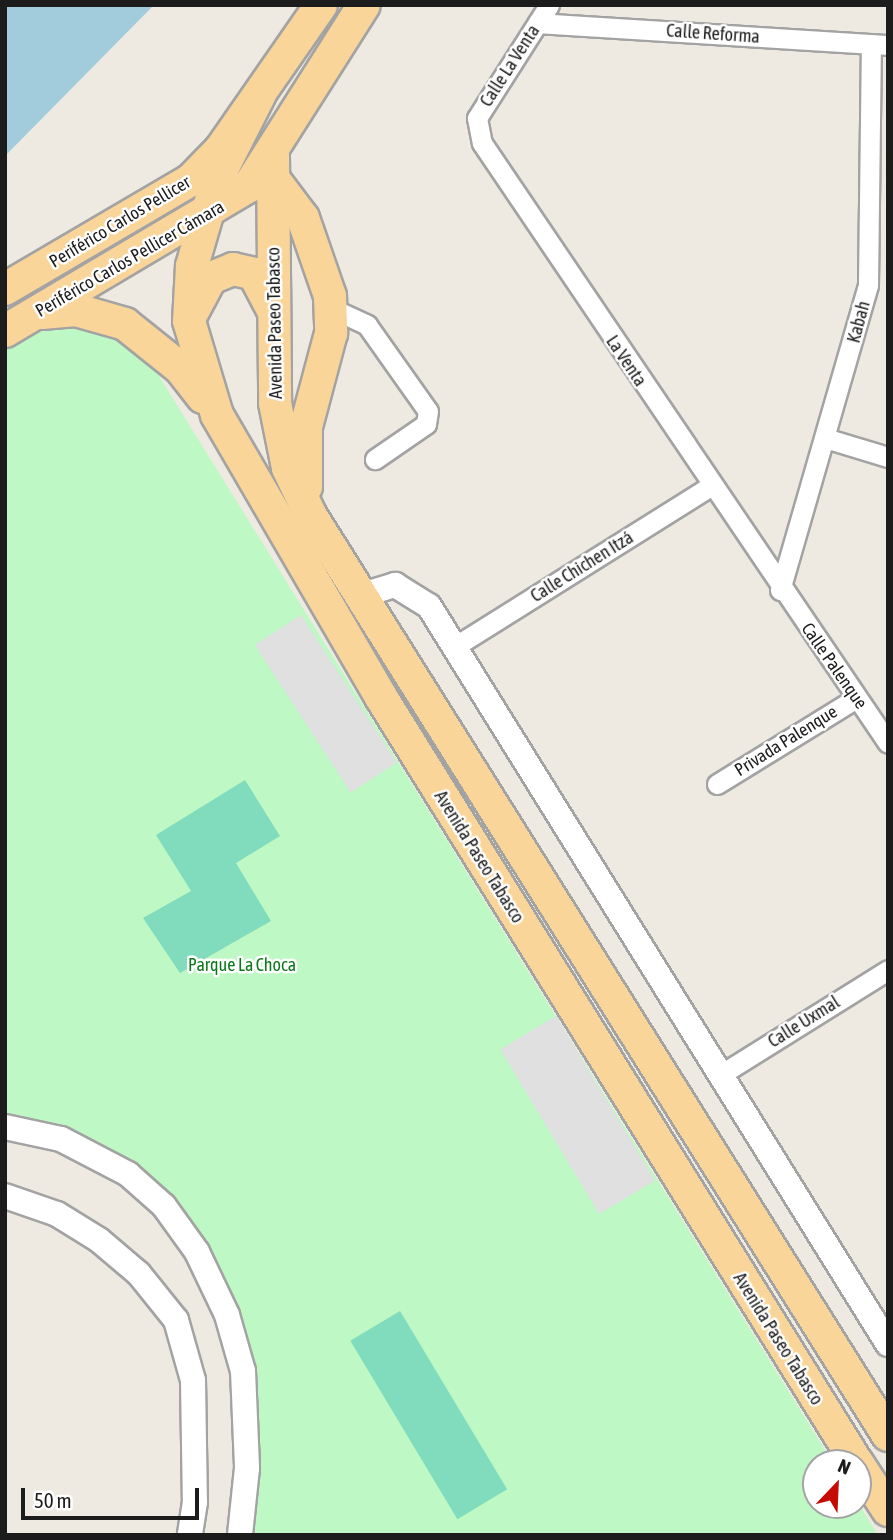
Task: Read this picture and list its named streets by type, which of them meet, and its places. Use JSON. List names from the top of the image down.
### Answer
{
  "streets": {
    "main road": ["Periférico Carlos Pellicer", "Periférico Carlos Pellicer Cámara", "Avenida Paseo Tabasco"],
    "street": [
      "Calle Reforma",
      "Calle La Venta",
      "Kabah",
      "La Venta",
      "Calle Chichen Itzá",
      "Calle Palenque",
      "Privada Palenque",
      "Calle Uxmal"
    ]
  },
  "crossings": [
    ["Calle Reforma", "Calle La Venta"],
    ["Calle Reforma", "Kabah"],
    ["Calle La Venta", "La Venta"],
    ["Periférico Carlos Pellicer", "Avenida Paseo Tabasco"],
    ["Periférico Carlos Pellicer Cámara", "Avenida Paseo Tabasco"],
    ["Kabah", "La Venta"],
    ["Kabah", "Calle Palenque"],
    ["La Venta", "Calle Chichen Itzá"],
    ["La Venta", "Calle Palenque"],
    ["Calle Palenque", "Privada Palenque"]
  ],
  "parks": ["Parque La Choca"],
  "scale_bar": "50 m",
  "north": "top right"
}
